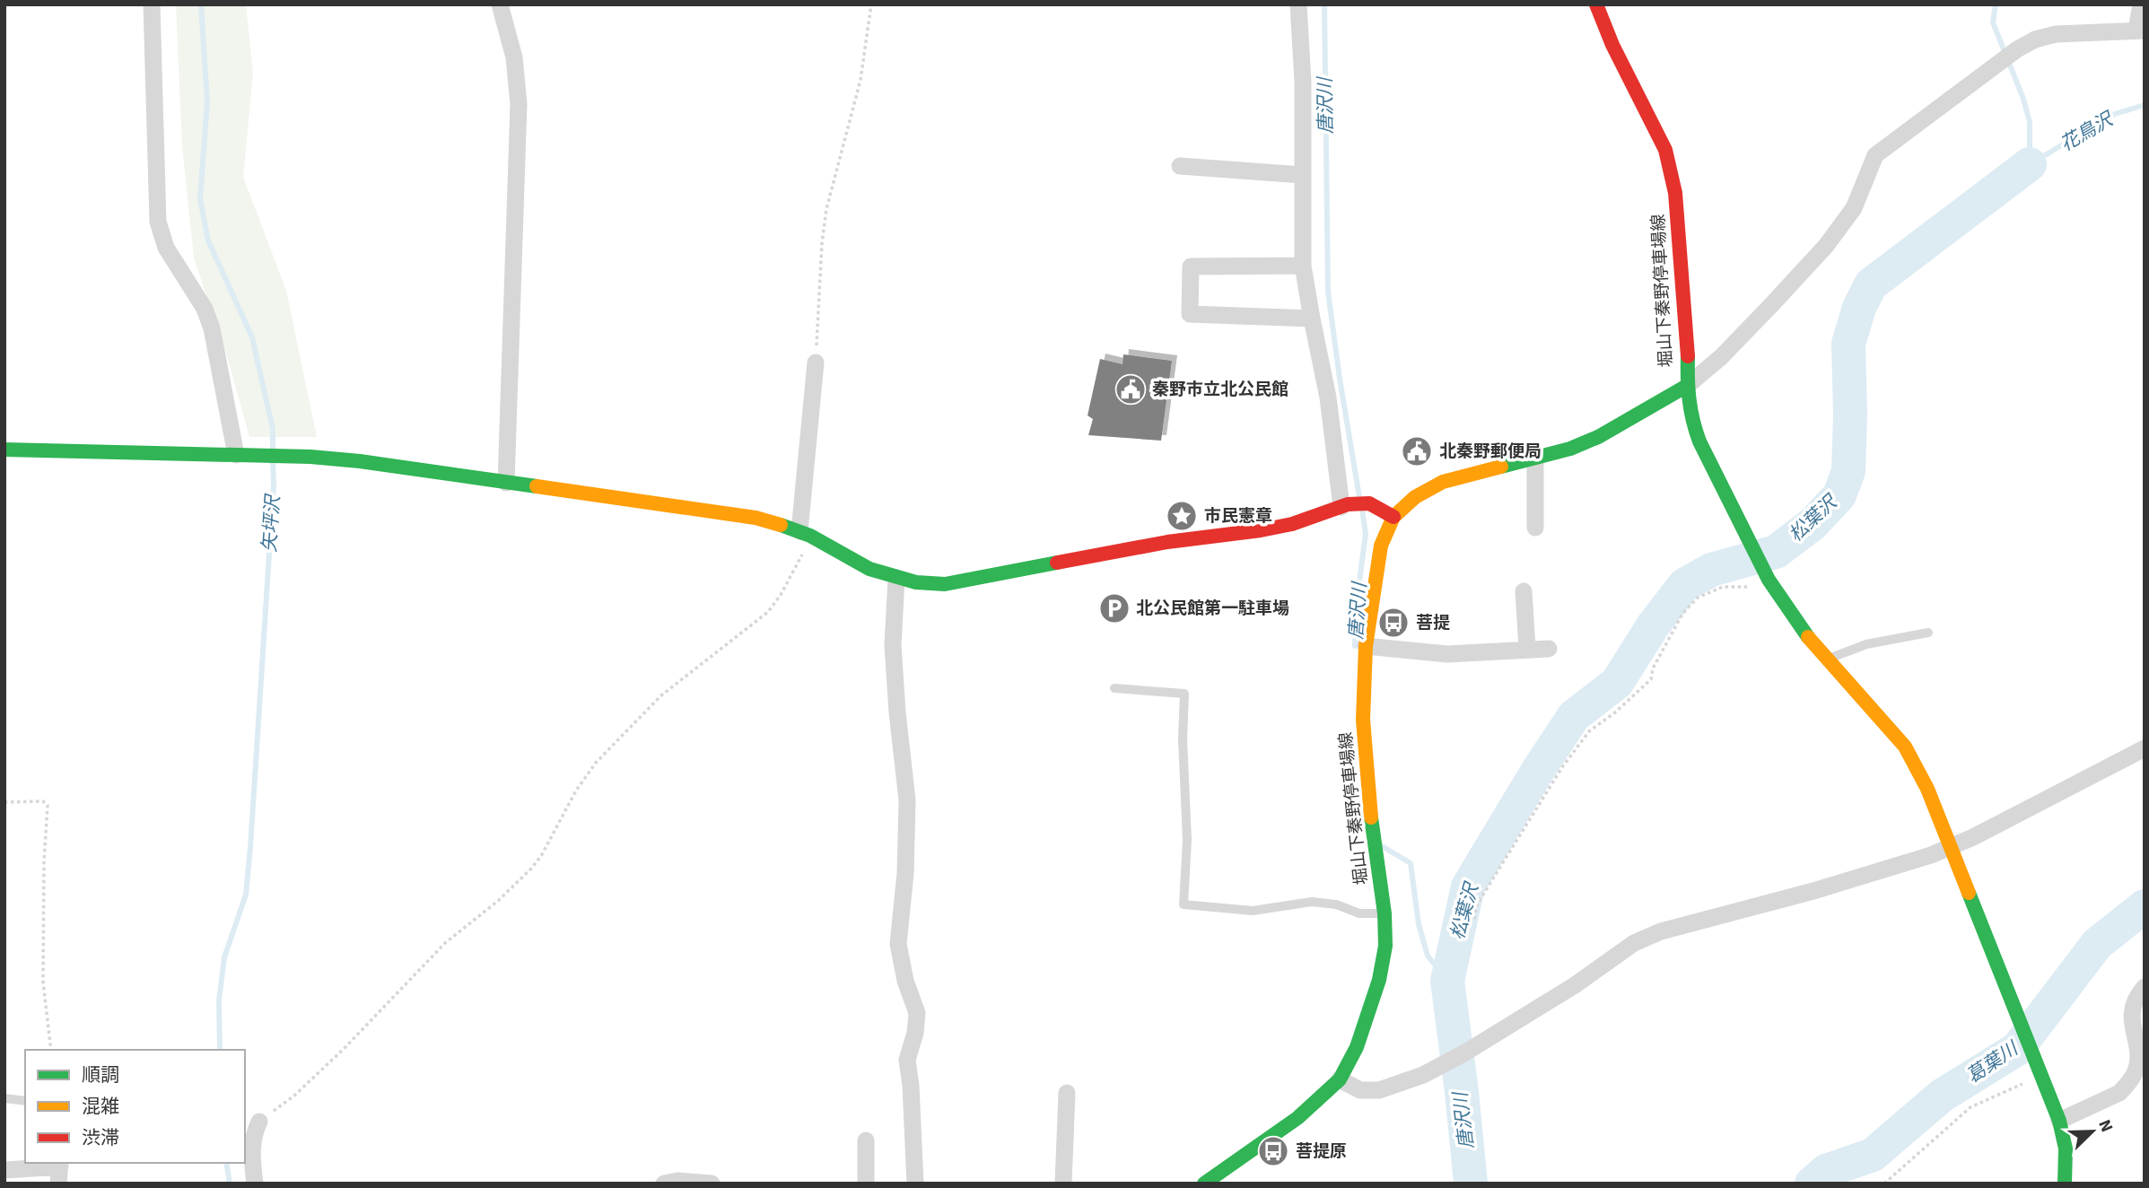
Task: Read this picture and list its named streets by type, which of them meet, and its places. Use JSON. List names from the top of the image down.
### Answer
{
  "streets": {
    "street": ["堀山下秦野停車場線"]
  },
  "water": [
    "唐沢川",
    "花鳥沢",
    "松葉沢",
    "矢坪沢",
    "葛葉川"
  ],
  "places": {
    "public building": ["秦野市立北公民館", "北秦野郵便局"],
    "place": ["市民憲章"],
    "parking": ["北公民館第一駐車場"],
    "bus stop": ["菩提", "菩提原"]
  },
  "legend": ["順調", "混雑", "渋滞"],
  "north": "top right"
}
